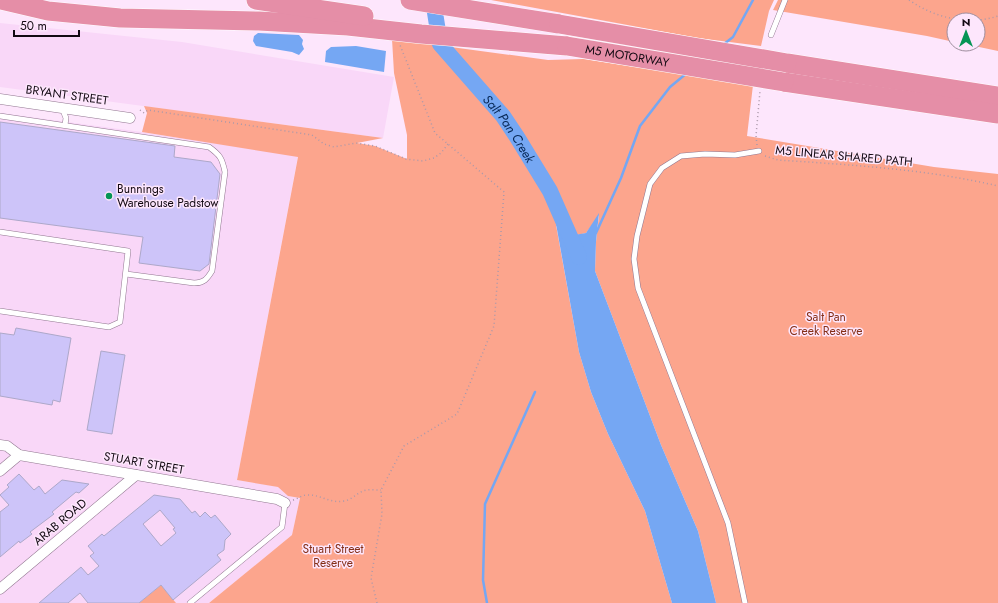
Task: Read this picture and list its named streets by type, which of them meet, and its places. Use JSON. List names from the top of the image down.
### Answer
{
  "streets": {
    "highway": ["M5 MOTORWAY"],
    "street": ["BRYANT STREET", "STUART STREET", "ARAB ROAD"],
    "path": ["M5 LINEAR SHARED PATH"]
  },
  "crossings": [
    ["STUART STREET", "ARAB ROAD"]
  ],
  "water": ["Salt Pan Creek"],
  "parks": ["Salt Pan Creek Reserve", "Stuart Street Reserve"],
  "places": ["Bunnings Warehouse Padstow"],
  "scale_bar": "50 m",
  "north": "top"
}
